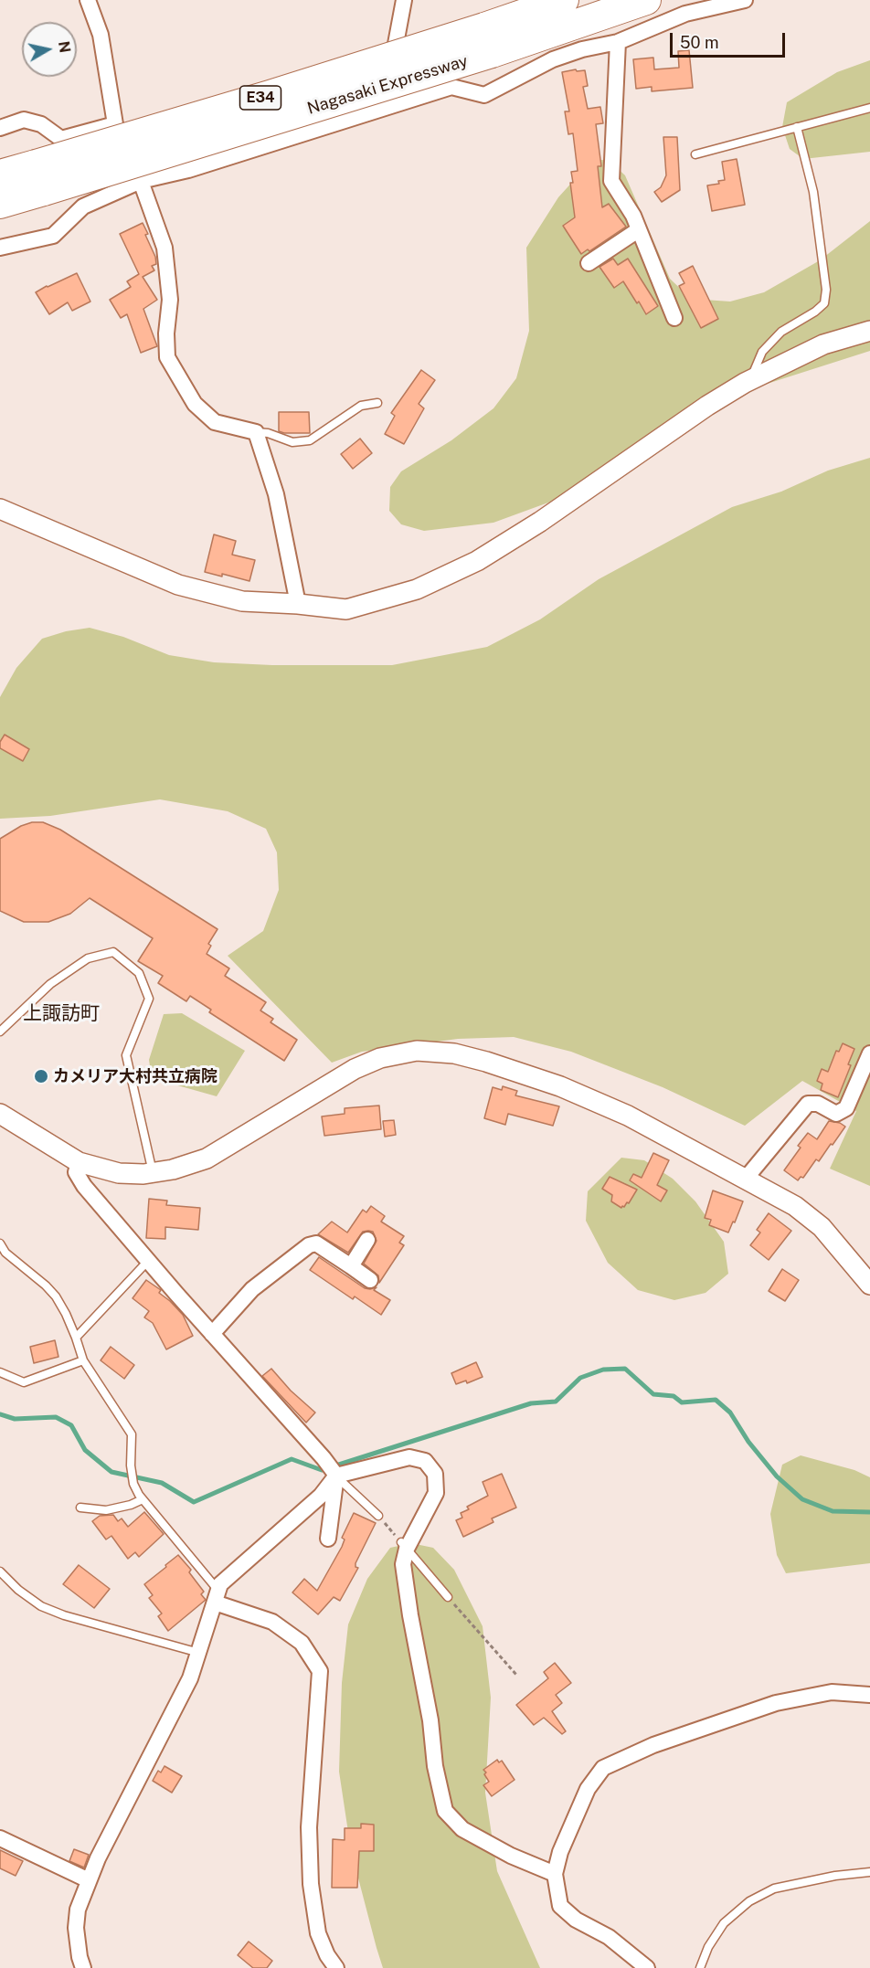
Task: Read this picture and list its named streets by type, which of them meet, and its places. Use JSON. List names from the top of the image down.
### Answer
{
  "streets": {
    "highway": ["Nagasaki Expressway", "E34"]
  },
  "districts": ["上諏訪町"],
  "places": ["カメリア大村共立病院"],
  "scale_bar": "50 m",
  "north": "right"
}
